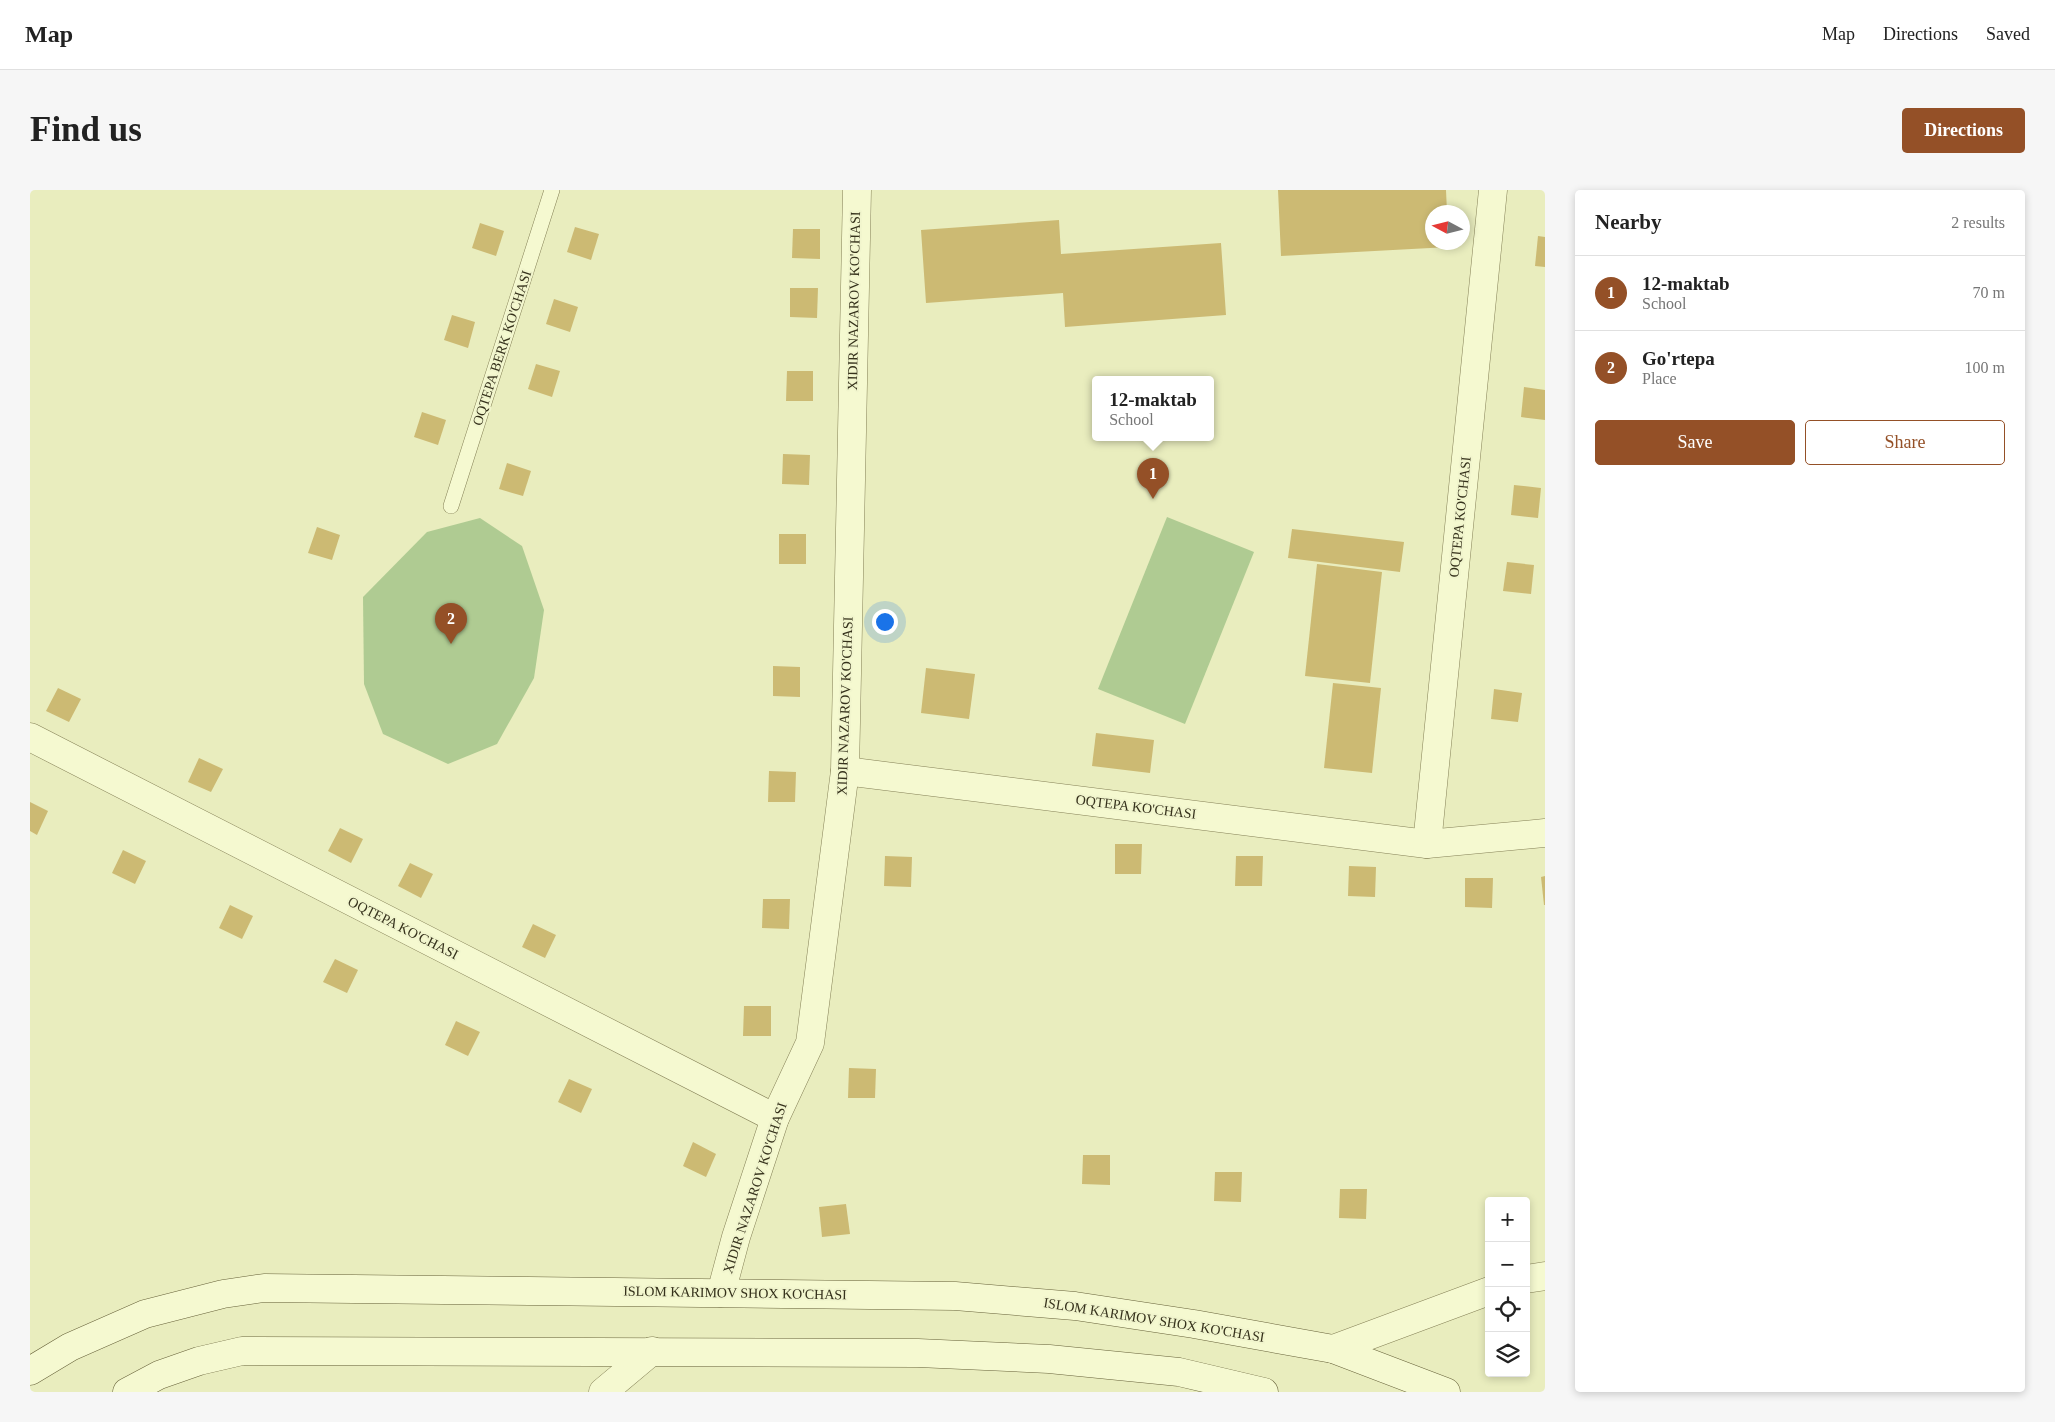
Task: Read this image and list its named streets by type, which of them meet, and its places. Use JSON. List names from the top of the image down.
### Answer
{
  "streets": {
    "street": ["XIDIR NAZAROV KO'CHASI", "OQTEPA KO'CHASI", "ISLOM KARIMOV SHOX KO'CHASI"],
    "lane": ["OQTEPA BERK KO'CHASI"]
  },
  "crossings": [
    ["XIDIR NAZAROV KO'CHASI", "OQTEPA KO'CHASI"],
    ["XIDIR NAZAROV KO'CHASI", "ISLOM KARIMOV SHOX KO'CHASI"]
  ],
  "north": "left",
  "page": {
    "header": "Map",
    "nav": ["Map", "Directions", "Saved"],
    "buttons": [
      "Directions",
      ["Save", "Share"]
    ],
    "title": "Find us",
    "heading": ["Nearby", "2 results"],
    "list": [
      {
        "mark": "1",
        "name": "12-maktab",
        "note": "School",
        "value": "70 m"
      },
      {
        "mark": "2",
        "name": "Go'rtepa",
        "note": "Place",
        "value": "100 m"
      }
    ],
    "popup": ["12-maktab", "School"],
    "pins": ["1", "2"],
    "map_buttons": ["+", "−"]
  }
}
